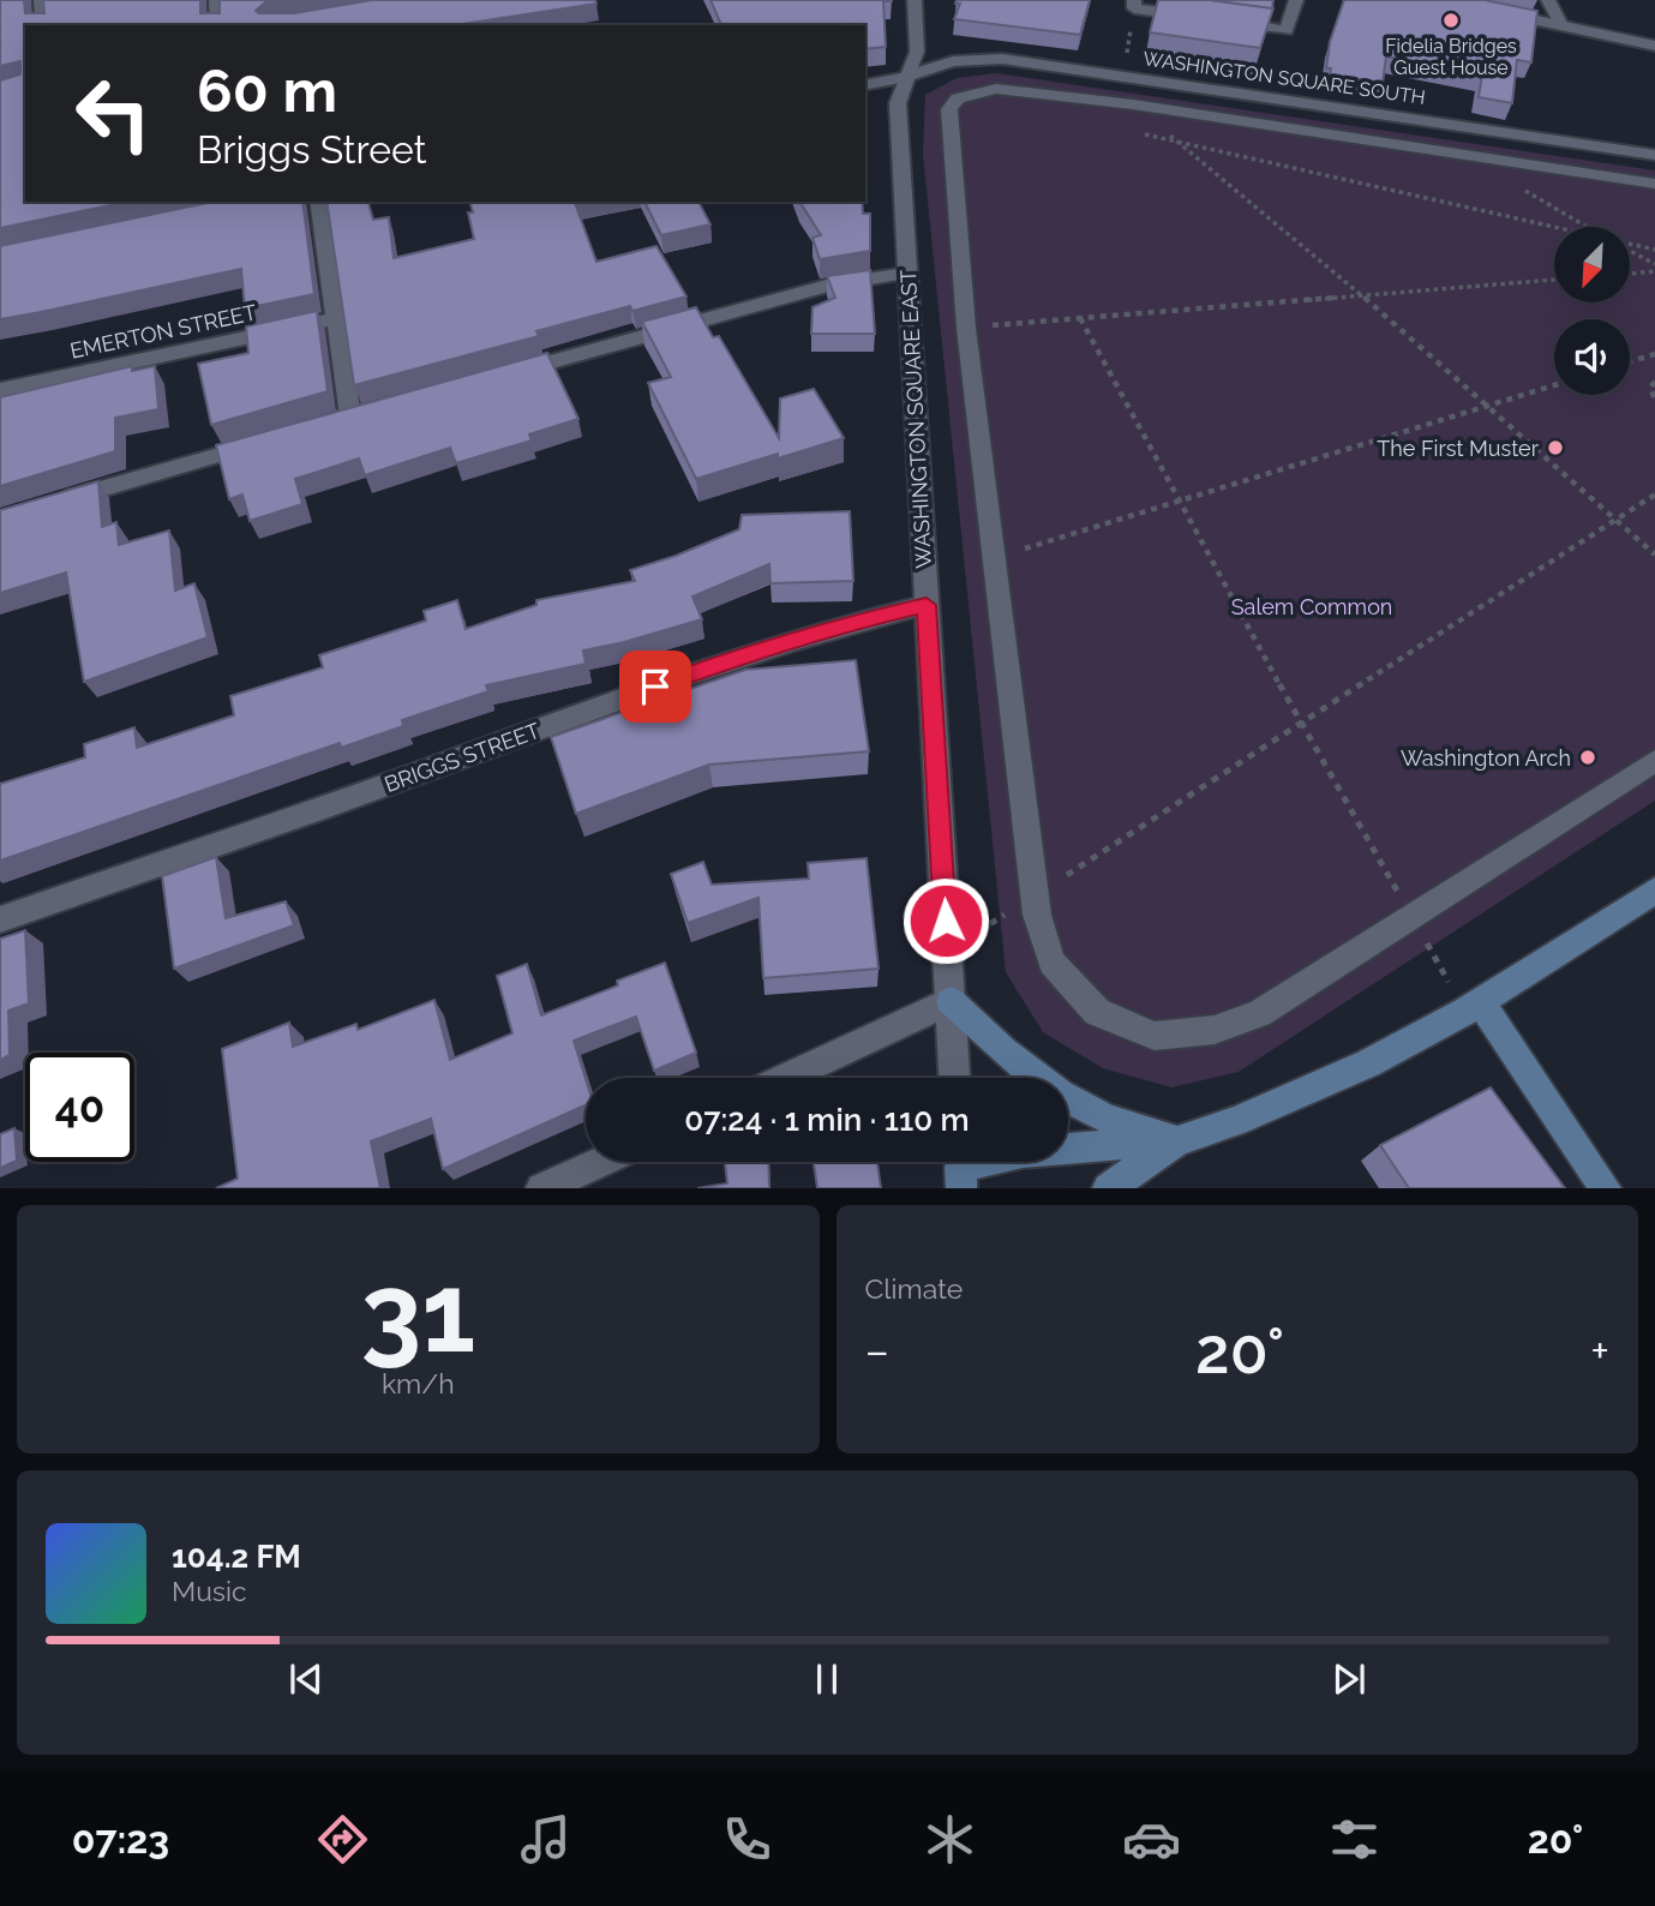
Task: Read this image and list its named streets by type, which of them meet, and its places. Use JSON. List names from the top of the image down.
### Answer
{
  "streets": {
    "street": [
      "WASHINGTON SQUARE SOUTH",
      "EMERTON STREET",
      "WASHINGTON SQUARE EAST",
      "BRIGGS STREET"
    ]
  },
  "crossings": [
    ["WASHINGTON SQUARE SOUTH", "WASHINGTON SQUARE EAST"],
    ["WASHINGTON SQUARE EAST", "BRIGGS STREET"]
  ],
  "parks": ["Salem Common"],
  "places": ["Fidelia Bridges Guest House", "The First Muster", "Washington Arch"],
  "north": "bottom left",
  "page": {
    "turn": ["60 m", "Briggs Street"],
    "limit": "40",
    "trip": "07:24 · 1 min · 110 m",
    "tile": [
      ["31", "km/h"],
      "Climate"
    ],
    "heat": ["−", "20°", "+"],
    "song": ["104.2 FM", "Music"],
    "tabs": ["07:23", "20°"]
  }
}
